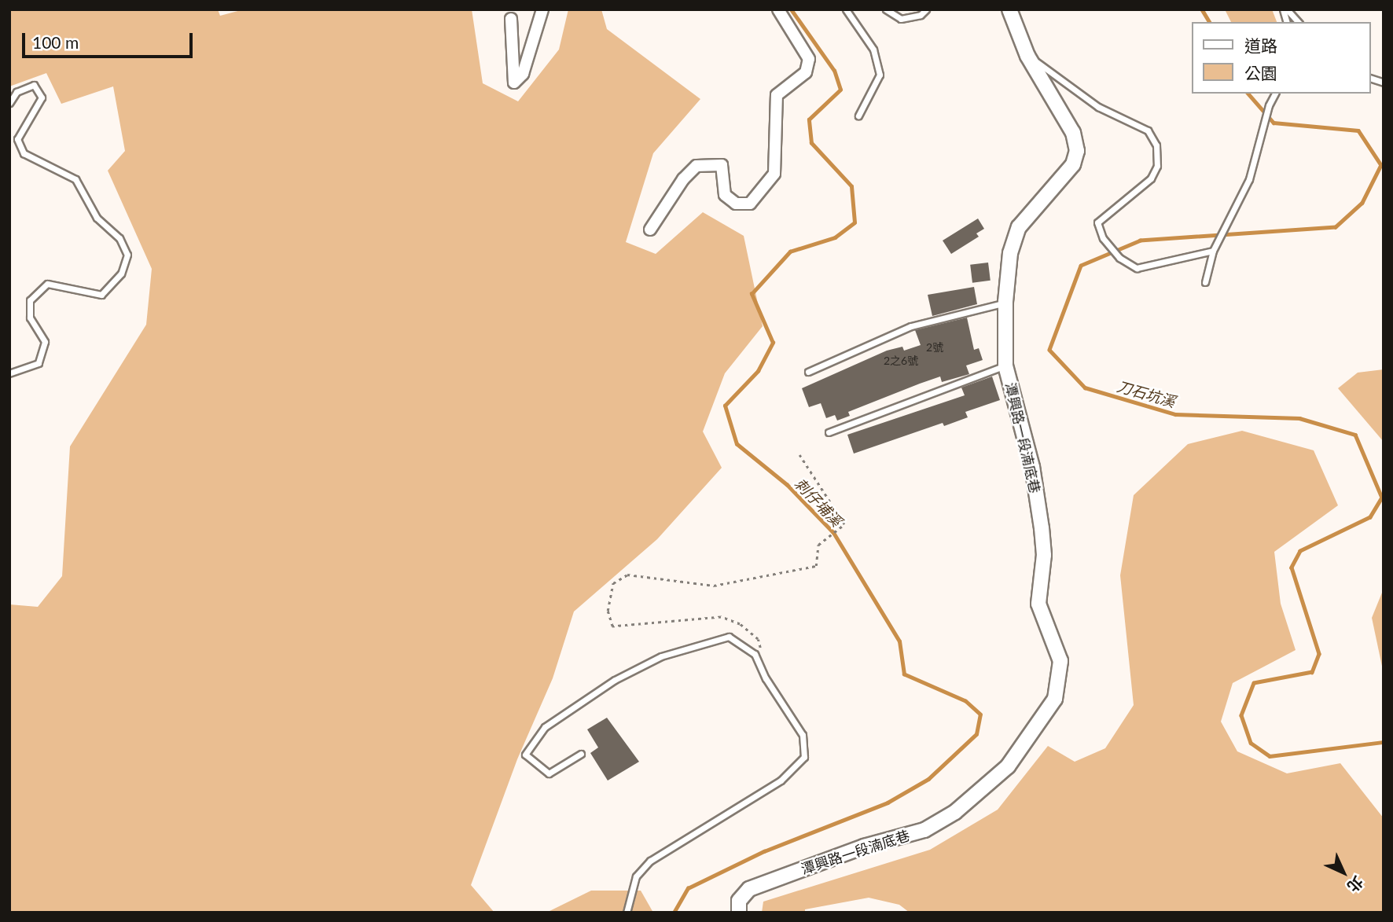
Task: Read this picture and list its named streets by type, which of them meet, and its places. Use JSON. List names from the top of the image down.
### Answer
{
  "streets": {
    "street": ["潭興路一段湳底巷"]
  },
  "water": ["刀石坑溪", "刺仔埔溪"],
  "house_numbers": ["2號", "2之6號"],
  "legend": ["道路", "公園"],
  "scale_bar": "100 m",
  "north": "bottom right"
}
